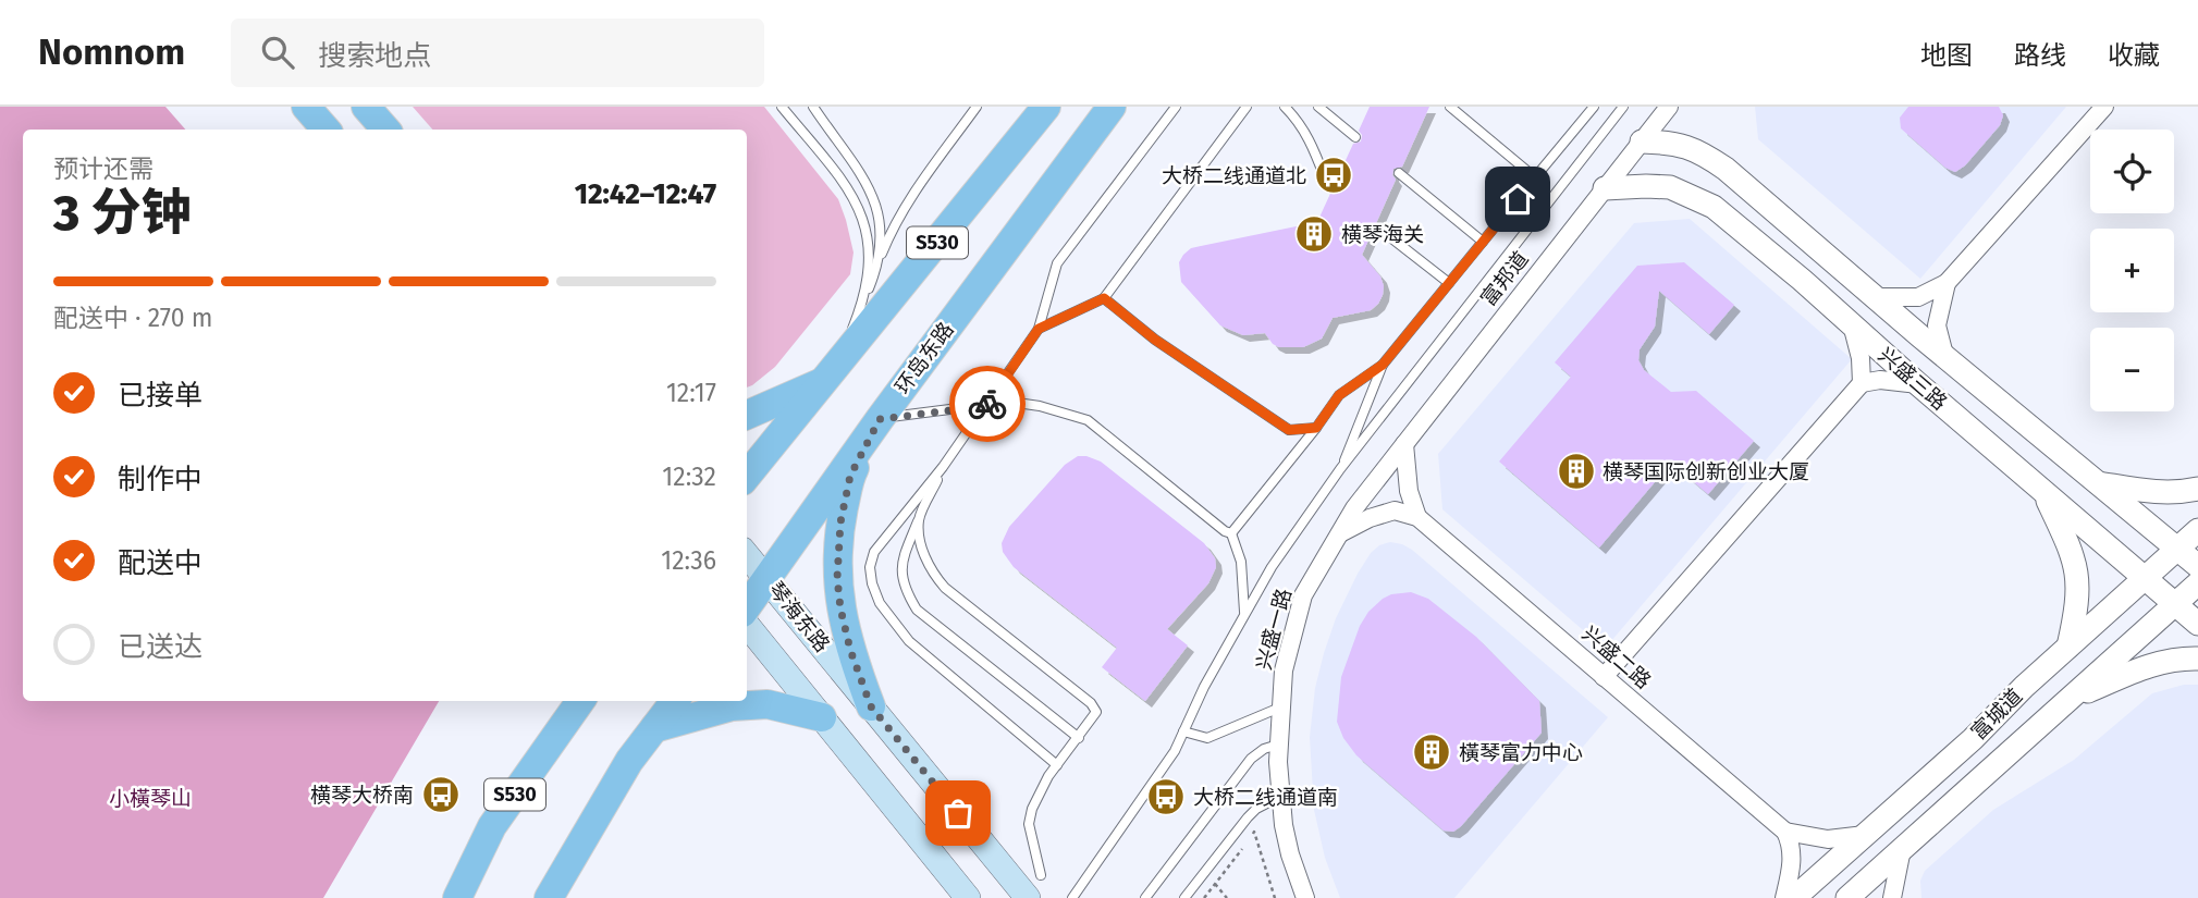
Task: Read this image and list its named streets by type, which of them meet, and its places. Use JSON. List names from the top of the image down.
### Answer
{
  "streets": {
    "main road": ["S530", "环岛东路", "琴海东路"],
    "street": [
      "富邦道",
      "兴盛三路",
      "兴盛一路",
      "兴盛二路",
      "富城道"
    ]
  },
  "crossings": [
    ["富邦道", "兴盛三路"],
    ["富邦道", "兴盛一路"],
    ["环岛东路", "琴海东路"],
    ["兴盛三路", "富城道"]
  ],
  "parks": ["小橫琴山"],
  "places": {
    "bus stop": ["大桥二线通道北", "横琴大桥南", "大桥二线通道南"],
    "building": ["横琴海关", "横琴国际创新创业大厦", "橫琴富力中心"]
  },
  "page": {
    "header": "Nomnom",
    "search": "搜索地点",
    "nav": ["地图", "路线", "收藏"],
    "map_buttons": ["+", "−"],
    "heading": ["3 分钟", "预计还需", "12:42–12:47"],
    "bar": "配送中 · 270 m",
    "list": [
      ["已接单", "12:17"],
      ["制作中", "12:32"],
      ["配送中", "12:36"],
      "已送达"
    ]
  }
}
